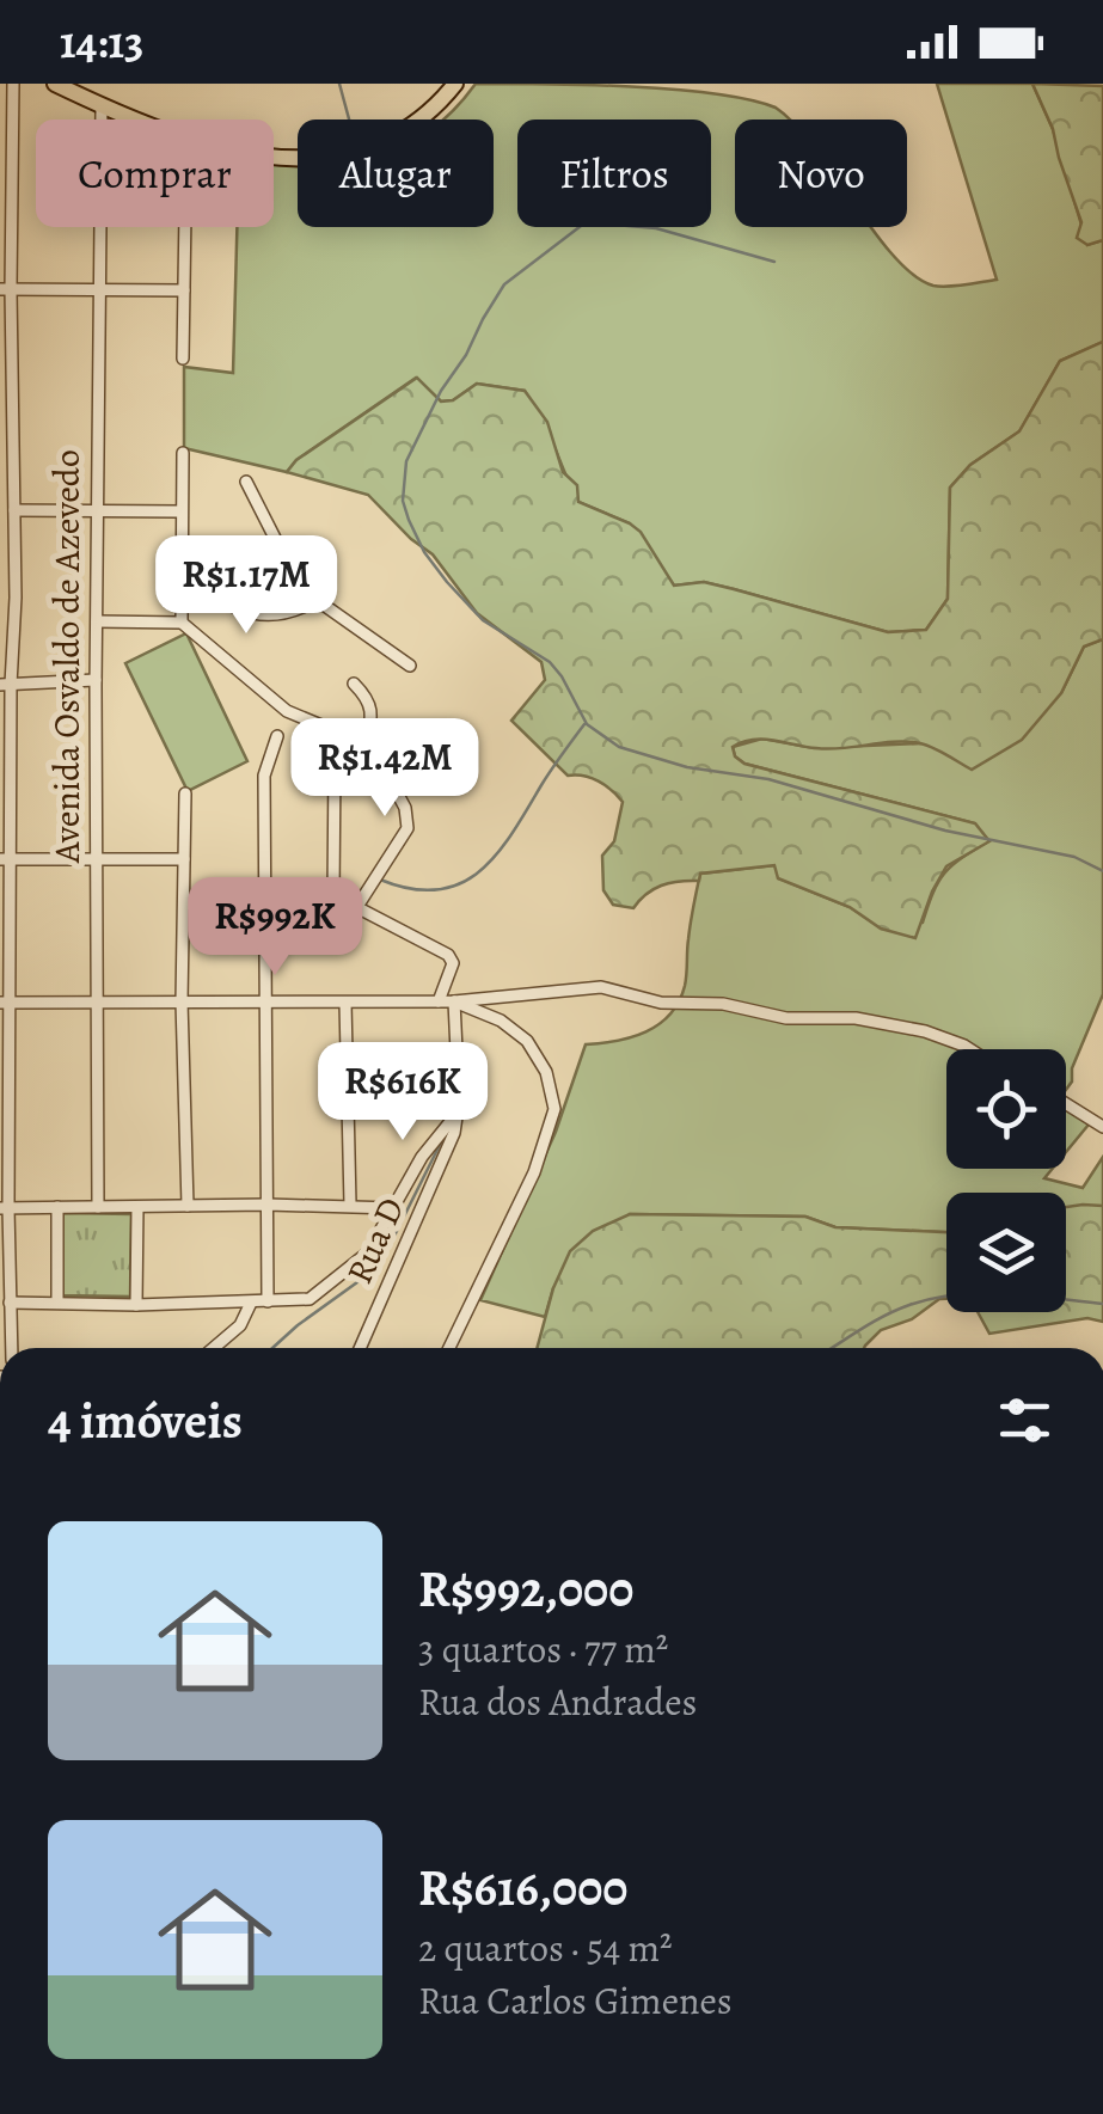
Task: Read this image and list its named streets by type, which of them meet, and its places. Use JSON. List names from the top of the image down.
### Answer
{
  "streets": {
    "street": ["Avenida Osvaldo de Azevedo", "Rua D"]
  },
  "page": {
    "status": "14:13",
    "chip": [
      "Comprar",
      "Alugar",
      "Filtros",
      "Novo"
    ],
    "price": [
      "R$1.17M",
      "R$1.42M",
      "R$992K",
      "R$616K"
    ],
    "heading": "4 imóveis",
    "list": [
      {
        "name": "R$992,000",
        "note": "3 quartos · 77 m² · Rua dos Andrades"
      },
      {
        "name": "R$616,000",
        "note": "2 quartos · 54 m² · Rua Carlos Gimenes"
      }
    ]
  }
}
